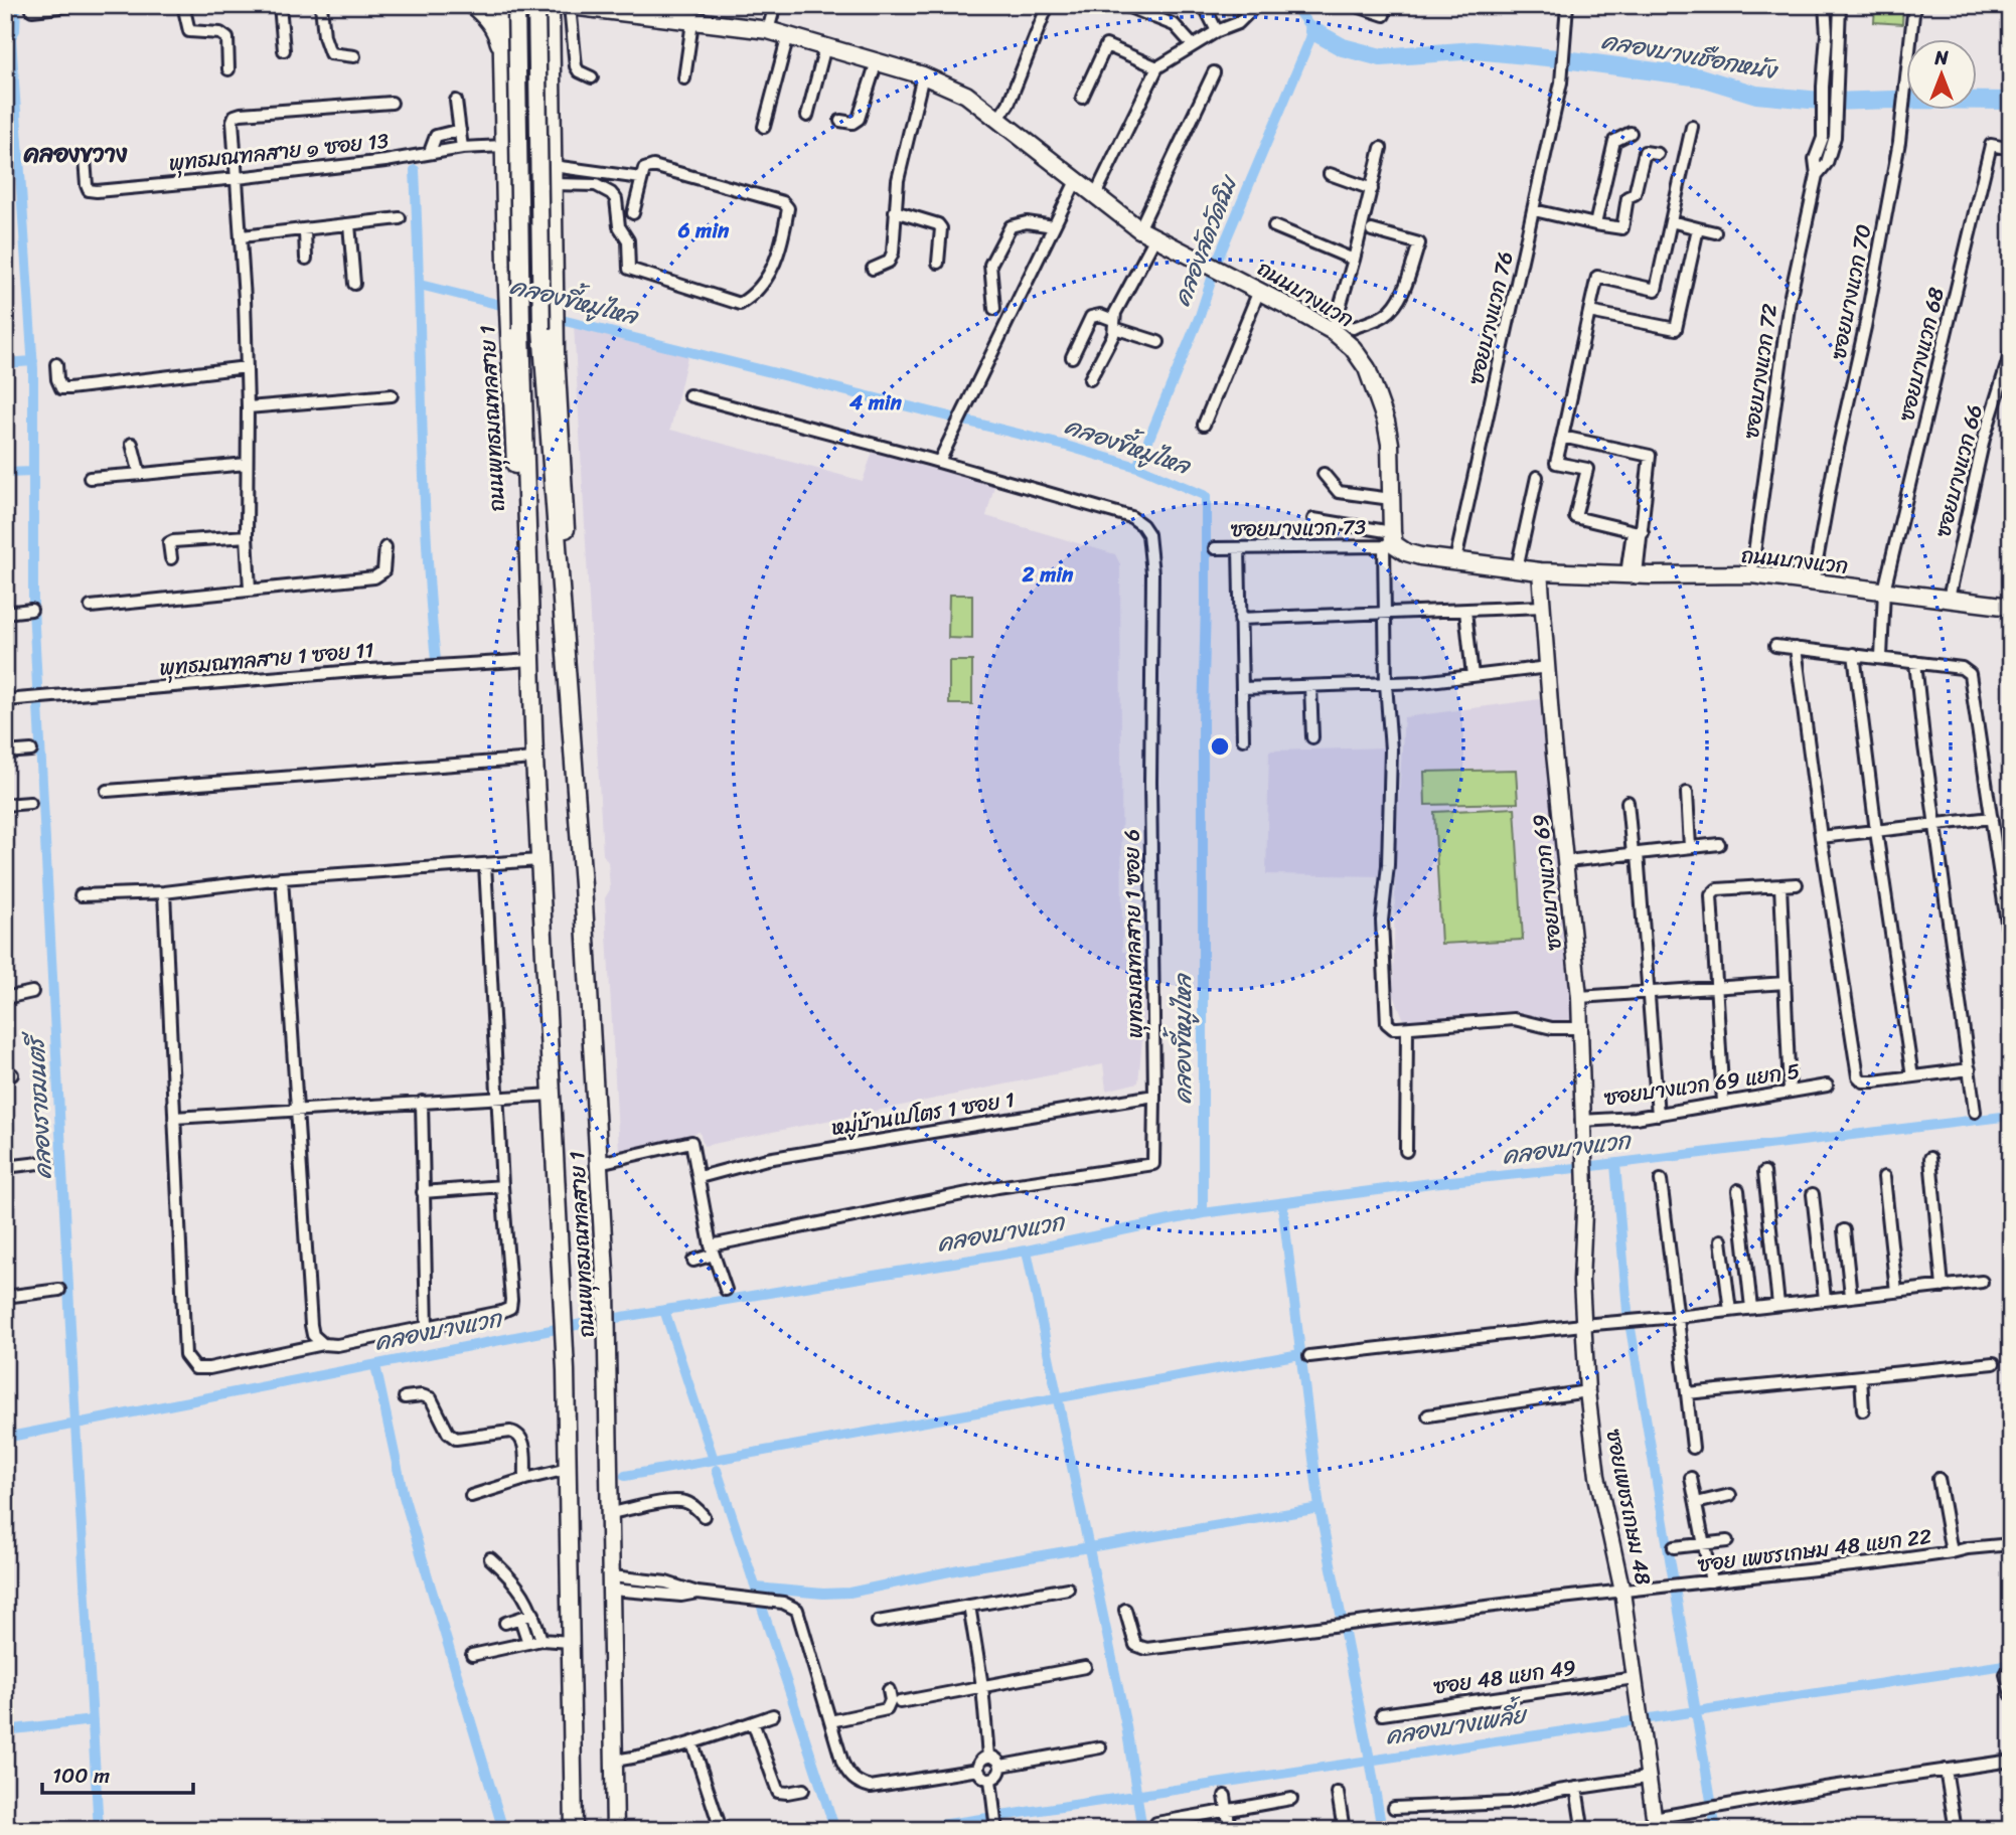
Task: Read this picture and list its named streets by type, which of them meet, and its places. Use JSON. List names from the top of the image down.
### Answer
{
  "streets": {
    "main road": ["ถนนบางแวก", "ถนนพุทธมณฑลสาย 1"],
    "street": [
      "พุทธมณฑลสาย ๑ ซอย 13",
      "ซอยบางแวก 70",
      "ซอยบางแวก 76",
      "ซอยบางแวก 68",
      "ซอยบางแวก 72",
      "ซอยบางแวก 66",
      "ซอยบางแวก 73",
      "พุทธมณฑลสาย 1 ซอย 11",
      "ซอยบางแวก 69",
      "พุทธมณฑลสาย 1 ซอย 6",
      "ซอยบางแวก 69 แยก 5",
      "หมู่บ้านเปโตร 1 ซอย 1",
      "ซอยเพชรเกษม 48",
      "ซอย เพชรเกษม 48 แยก 22",
      "ซอย 48 แยก 49"
    ]
  },
  "crossings": [
    ["พุทธมณฑลสาย ๑ ซอย 13", "ถนนพุทธมณฑลสาย 1"],
    ["ซอยบางแวก 70", "ถนนบางแวก"],
    ["ถนนบางแวก", "ซอยบางแวก 76"],
    ["ถนนบางแวก", "ซอยบางแวก 68"],
    ["ถนนบางแวก", "ซอยบางแวก 72"],
    ["ถนนบางแวก", "ซอยบางแวก 66"],
    ["ถนนบางแวก", "ซอยบางแวก 73"],
    ["ถนนบางแวก", "ซอยบางแวก 69"],
    ["ถนนพุทธมณฑลสาย 1", "พุทธมณฑลสาย 1 ซอย 11"],
    ["ซอยบางแวก 69", "ซอยบางแวก 69 แยก 5"],
    ["ซอยบางแวก 69", "ซอยเพชรเกษม 48"],
    ["พุทธมณฑลสาย 1 ซอย 6", "หมู่บ้านเปโตร 1 ซอย 1"],
    ["ซอยเพชรเกษม 48", "ซอย เพชรเกษม 48 แยก 22"],
    ["ซอยเพชรเกษม 48", "ซอย 48 แยก 49"]
  ],
  "districts": ["คลองขวาง"],
  "water": [
    "คลองบางเชือกหนัง",
    "คลองลัดวัดฉิม",
    "คลองขี้หมูไหล",
    "คลองราชมนตรี",
    "คลองบางแวก",
    "คลองบางเพลี้ย"
  ],
  "scale_bar": "100 m",
  "north": "top",
  "rings": ["6 min", "4 min", "2 min"]
}
